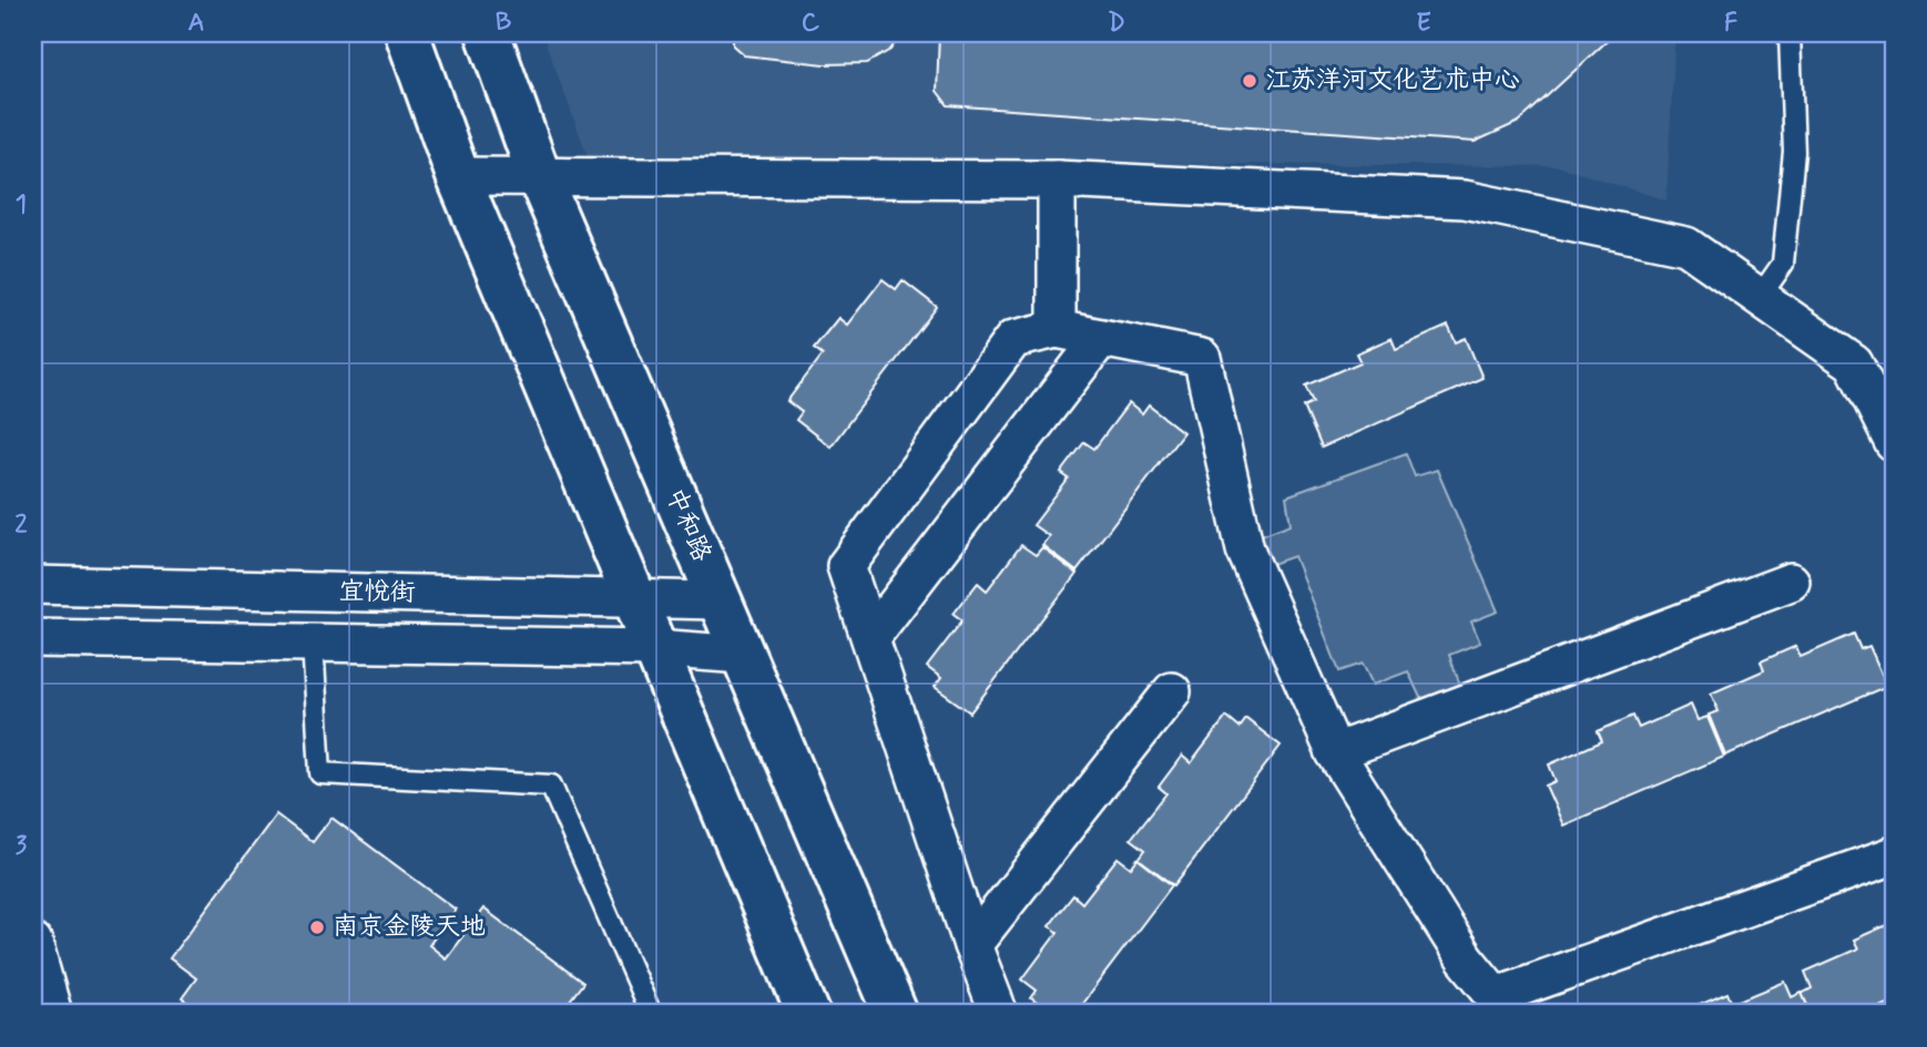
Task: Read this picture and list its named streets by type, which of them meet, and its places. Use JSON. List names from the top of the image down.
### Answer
{
  "streets": {
    "main road": ["中和路"],
    "street": ["宜悦街"]
  },
  "crossings": [
    ["中和路", "宜悦街"]
  ],
  "places": ["江苏洋河文化艺术中心", "南京金陵天地"],
  "grid": {
    "columns": [
      "A",
      "B",
      "C",
      "D",
      "E",
      "F"
    ],
    "rows": ["1", "2", "3"]
  }
}
